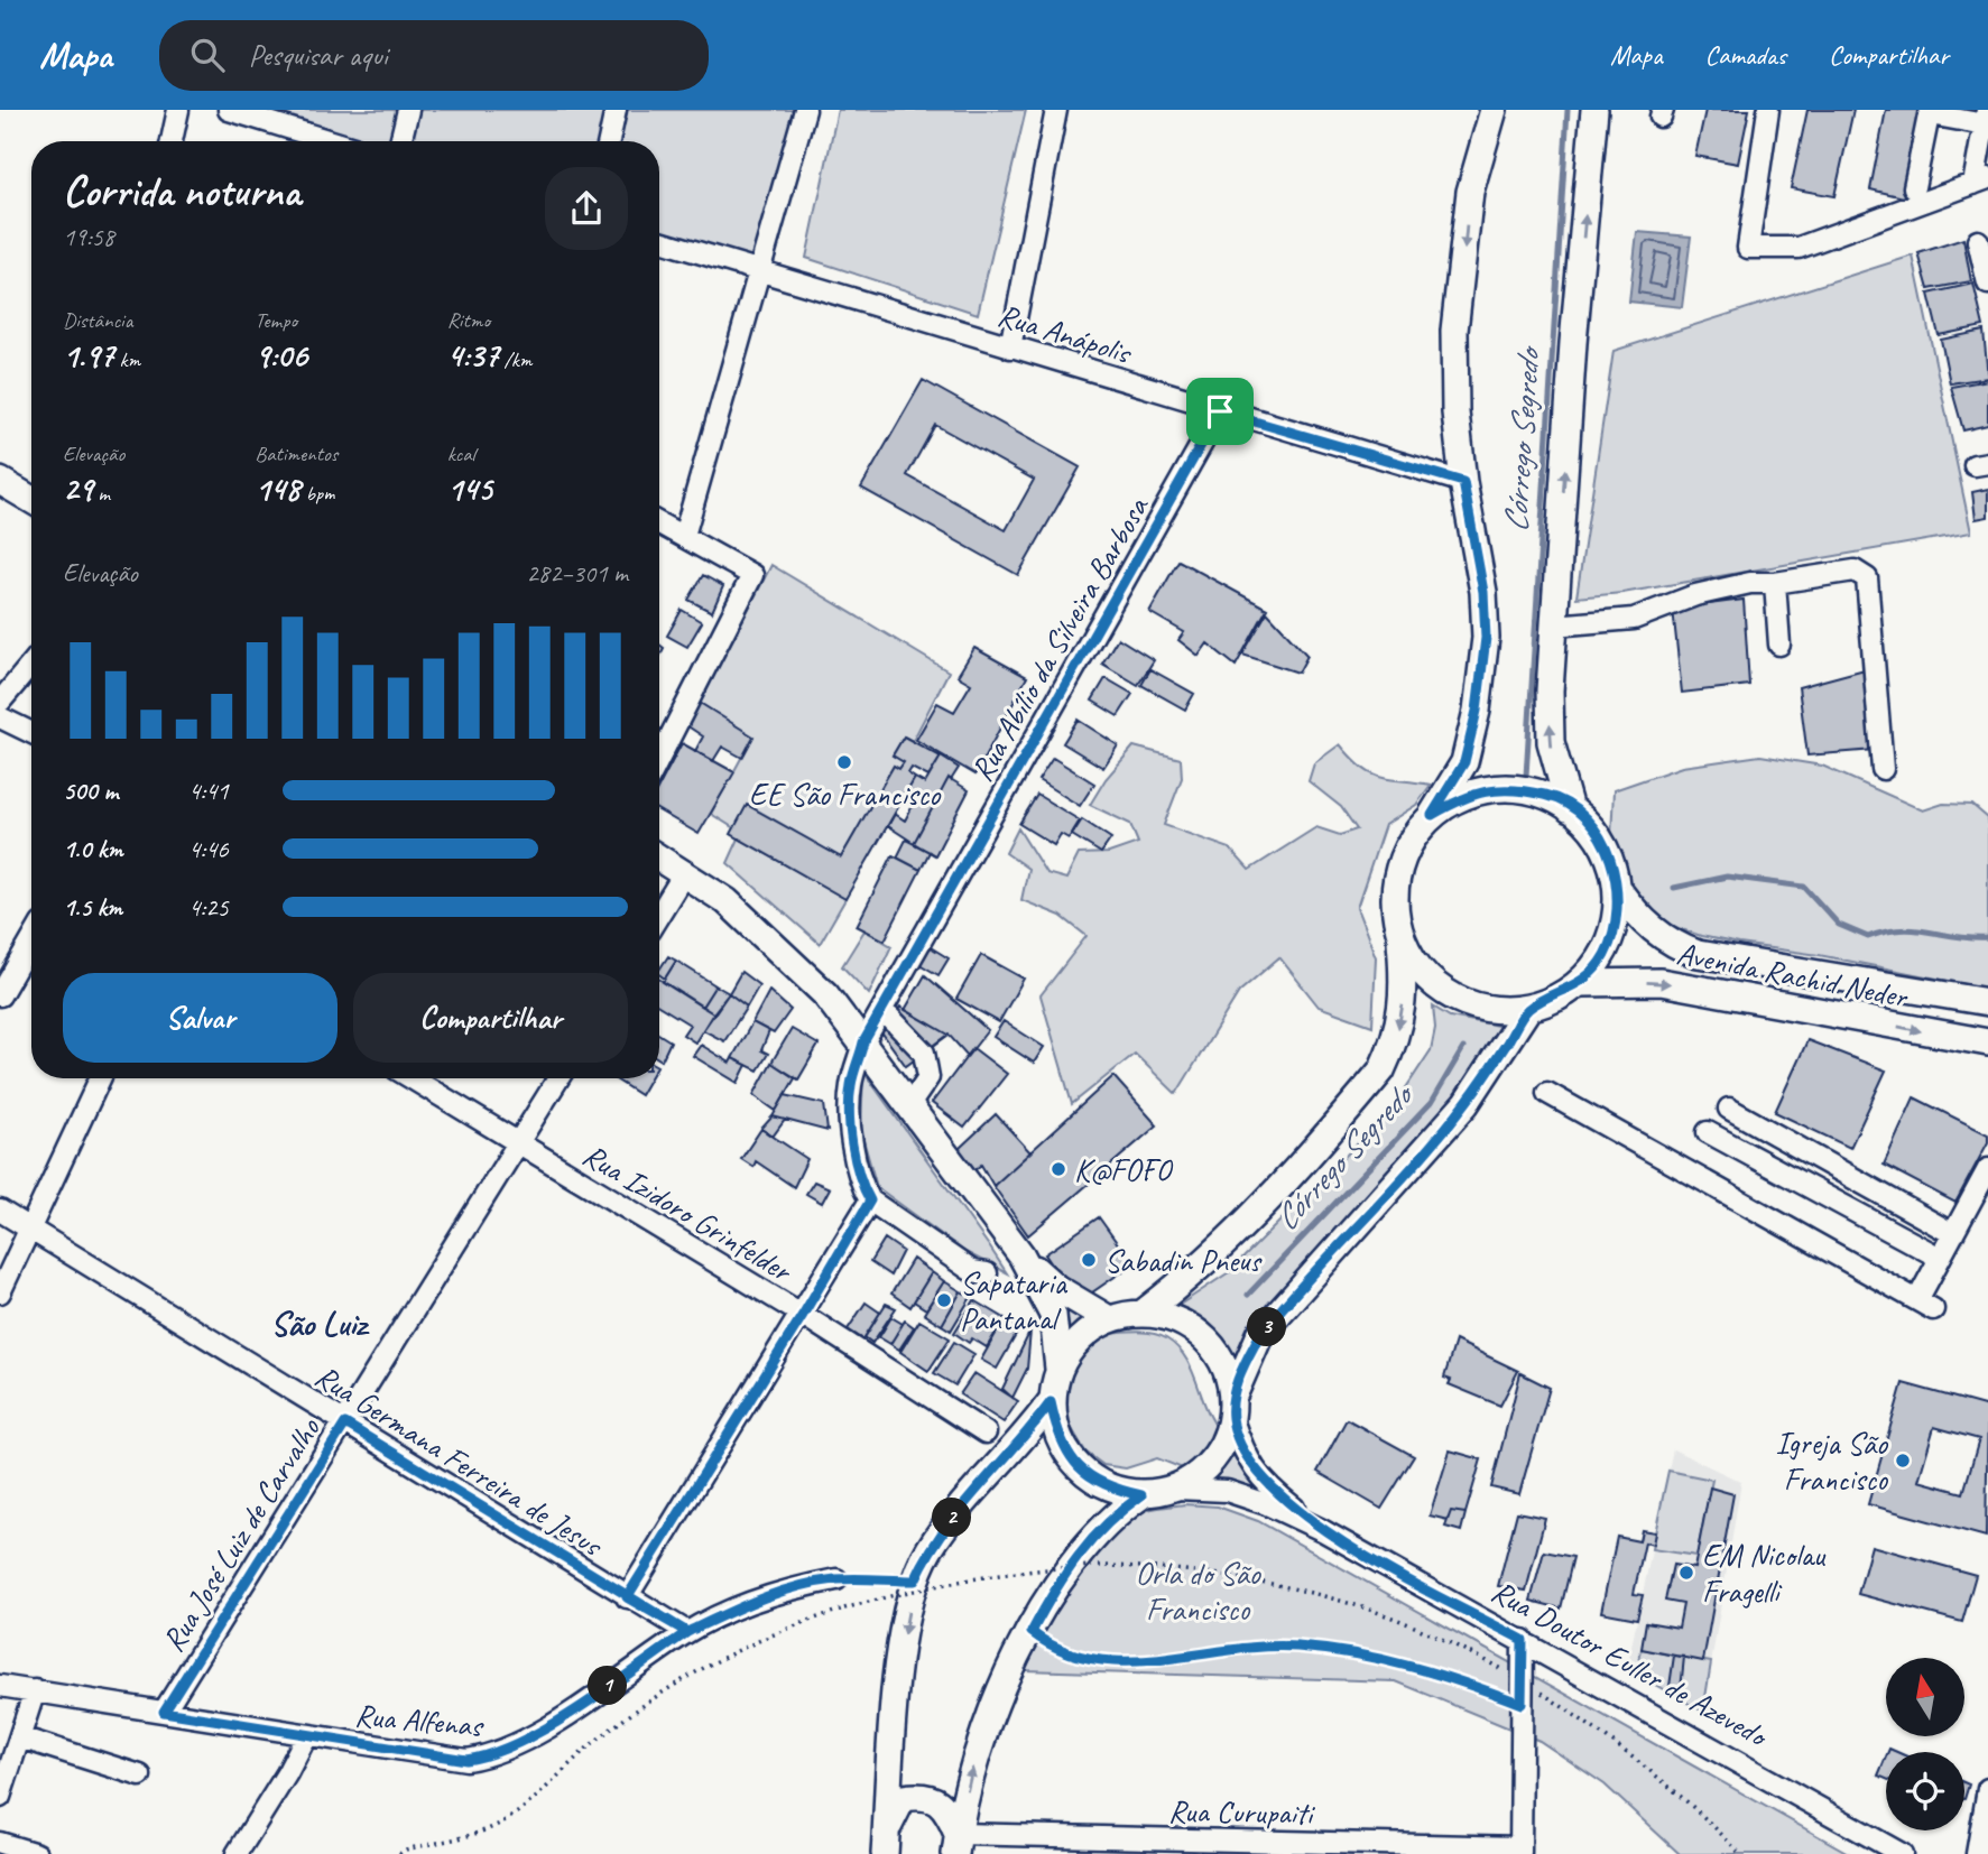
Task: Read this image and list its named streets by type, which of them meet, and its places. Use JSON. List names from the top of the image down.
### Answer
{
  "streets": {
    "main road": ["Avenida Rachid Neder"],
    "street": [
      "Rua Anápolis",
      "Rua Abílio da Silveira Barbosa",
      "Rua Izidoro Grinfelder",
      "Rua Germana Ferreira de Jesus",
      "Rua José Luiz de Carvalho",
      "Rua Doutor Euller de Azevedo",
      "Rua Alfenas",
      "Rua Curupaiti"
    ]
  },
  "crossings": [
    ["Rua Anápolis", "Rua Abílio da Silveira Barbosa"],
    ["Rua Izidoro Grinfelder", "Rua José Luiz de Carvalho"],
    ["Rua Germana Ferreira de Jesus", "Rua José Luiz de Carvalho"],
    ["Rua Germana Ferreira de Jesus", "Rua Alfenas"],
    ["Rua José Luiz de Carvalho", "Rua Alfenas"]
  ],
  "districts": ["São Luiz"],
  "water": ["Córrego Segredo"],
  "parks": ["Orla do São Francisco"],
  "places": [
    "EE São Francisco",
    "K@FOFO",
    "Sabadin Pneus",
    "Sapataria Pantanal",
    "Igreja São Francisco",
    "EM Nicolau Fragelli"
  ],
  "north": "top",
  "page": {
    "header": "Mapa",
    "search": "Pesquisar aqui",
    "nav": ["Mapa", "Camadas", "Compartilhar"],
    "heading": ["Corrida noturna", "19:58"],
    "stats": [
      ["Distância", "1.97 km"],
      ["Tempo", "9:06"],
      ["Ritmo", "4:37 /km"],
      ["Elevação", "29 m"],
      ["Batimentos", "148 bpm"],
      ["kcal", "145"]
    ],
    "chart": ["Elevação", "282–301 m"],
    "list": [
      {
        "name": "500 m",
        "note": "4:41"
      },
      {
        "name": "1.0 km",
        "note": "4:46"
      },
      {
        "name": "1.5 km",
        "note": "4:25"
      }
    ],
    "buttons": ["Salvar", "Compartilhar"],
    "pins": ["3", "2", "1"]
  }
}
